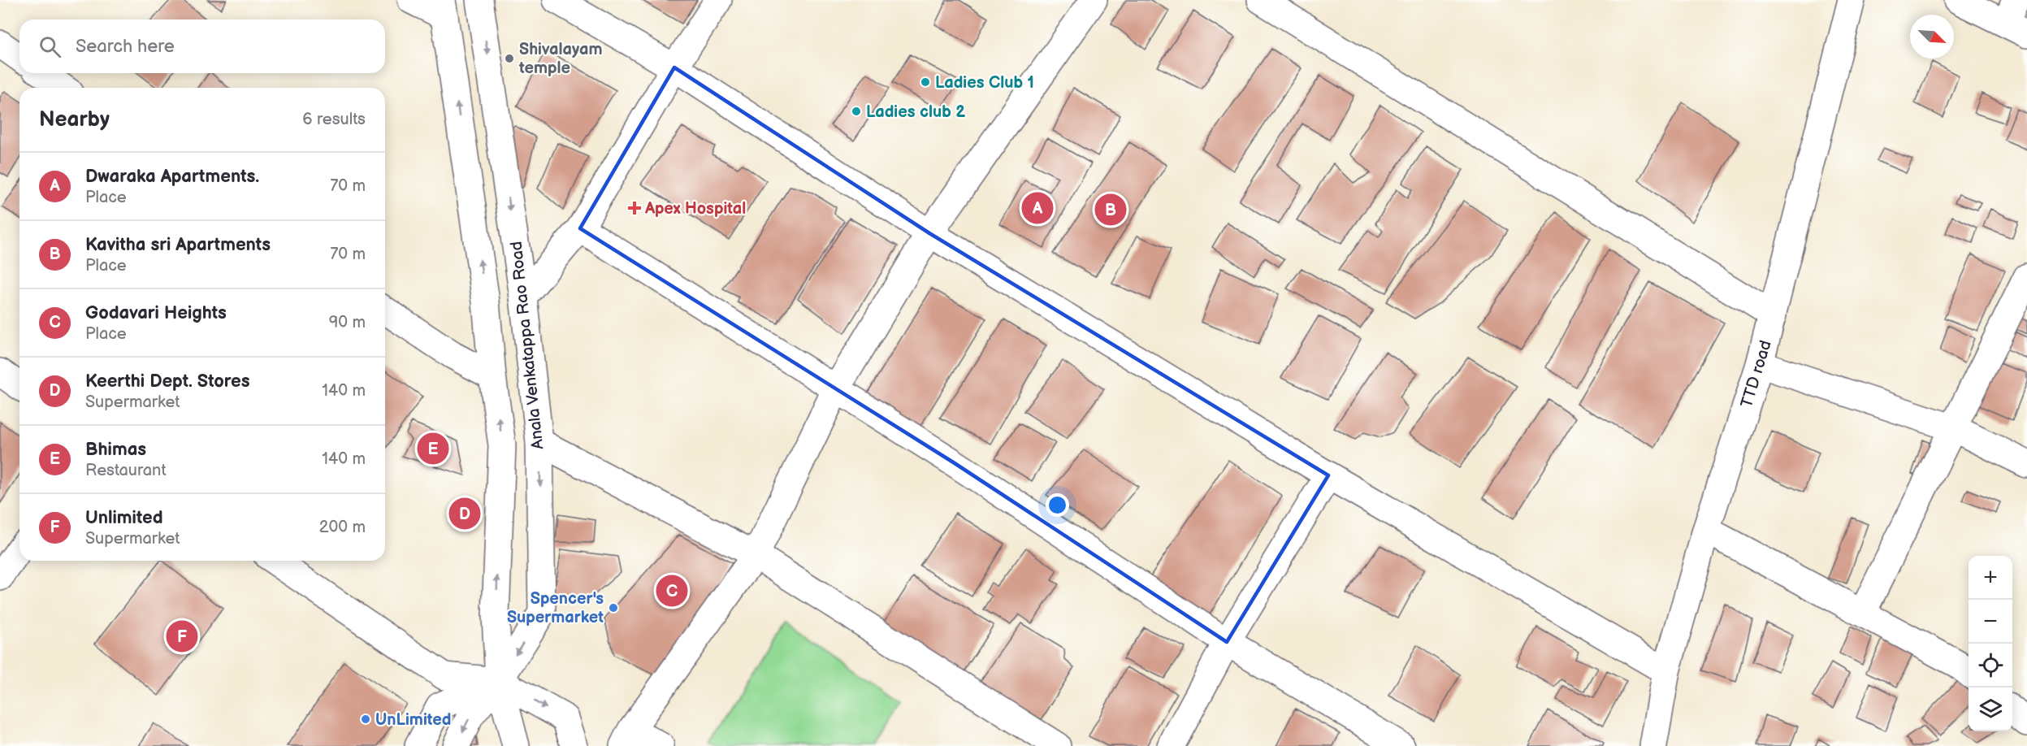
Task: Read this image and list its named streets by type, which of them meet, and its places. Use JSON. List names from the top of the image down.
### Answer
{
  "streets": {
    "street": ["Anala Venkatappa Rao Road", "TTD road"]
  },
  "places": {
    "other": [
      "Shivalayam temple",
      "Ladies Club 1",
      "Ladies club 2",
      "Spencer's Supermarket",
      "UnLimited"
    ],
    "health": ["Apex Hospital"]
  },
  "north": "bottom right",
  "page": {
    "search": "Search here",
    "heading": ["Nearby", "6 results"],
    "list": [
      {
        "mark": "A",
        "name": "Dwaraka Apartments.",
        "note": "Place",
        "value": "70 m"
      },
      {
        "mark": "B",
        "name": "Kavitha sri Apartments",
        "note": "Place",
        "value": "70 m"
      },
      {
        "mark": "C",
        "name": "Godavari Heights",
        "note": "Place",
        "value": "90 m"
      },
      {
        "mark": "D",
        "name": "Keerthi Dept. Stores",
        "note": "Supermarket",
        "value": "140 m"
      },
      {
        "mark": "E",
        "name": "Bhimas",
        "note": "Restaurant",
        "value": "140 m"
      },
      {
        "mark": "F",
        "name": "Unlimited",
        "note": "Supermarket",
        "value": "200 m"
      }
    ],
    "pins": [
      "A",
      "B",
      "E",
      "D",
      "C",
      "F"
    ],
    "map_buttons": ["+", "−"]
  }
}
